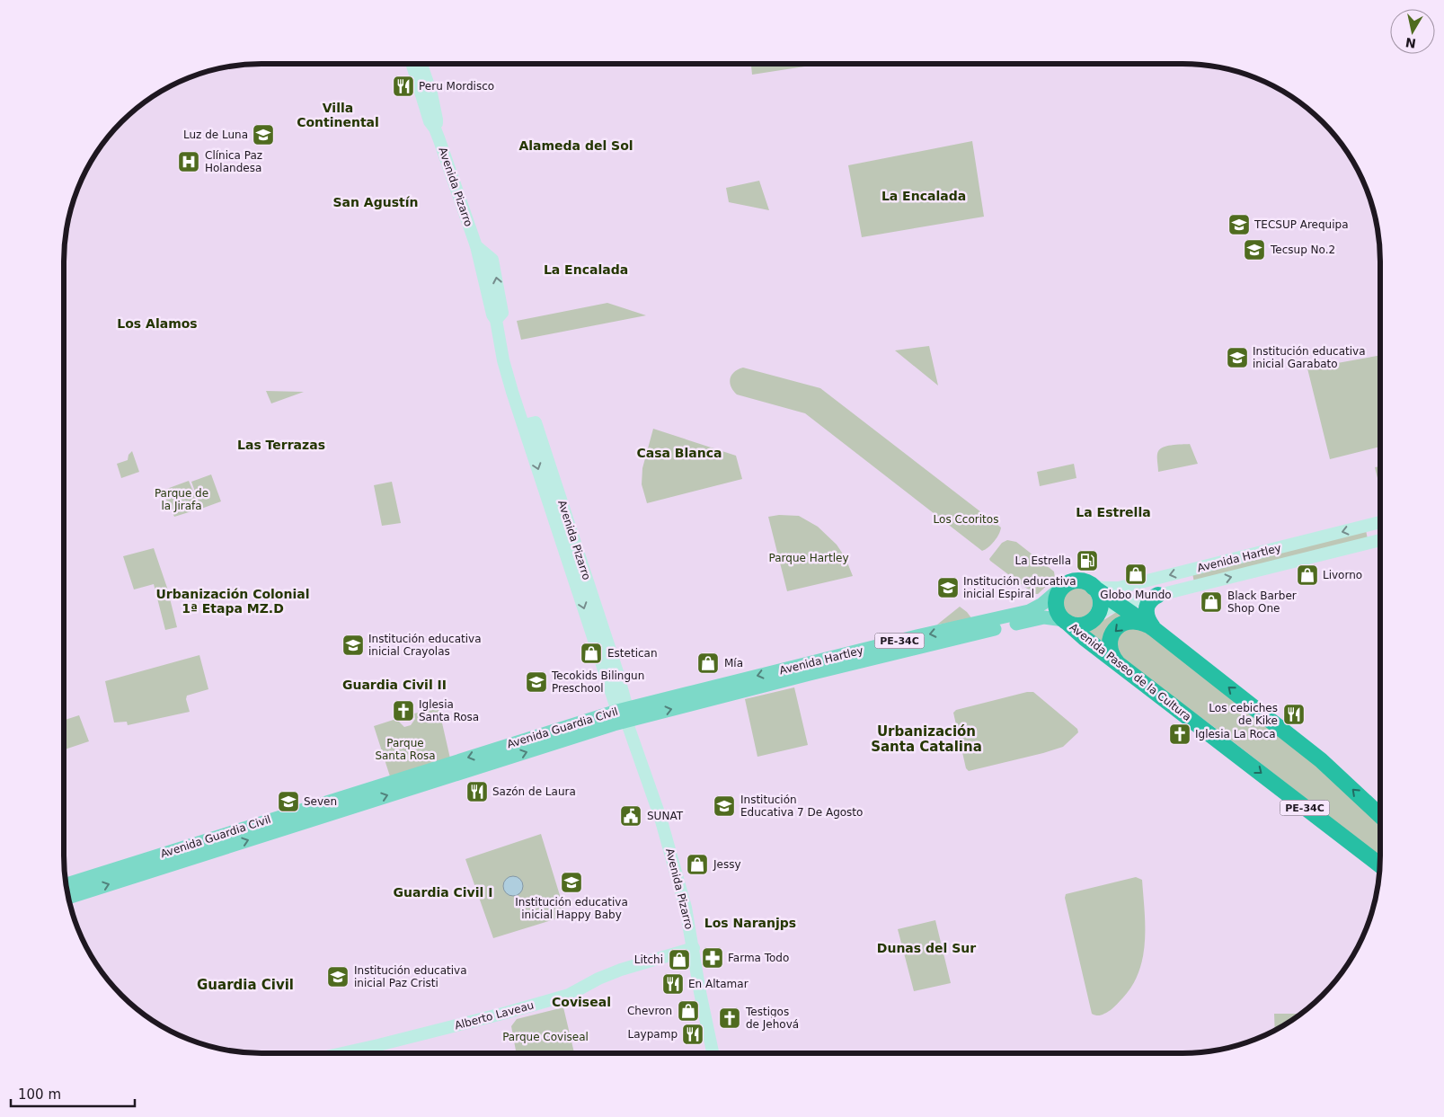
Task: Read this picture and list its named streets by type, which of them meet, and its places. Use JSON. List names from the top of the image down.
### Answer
{
  "streets": {
    "highway": ["PE-34C", "Avenida Paseo de la Cultura"],
    "main road": [
      "Avenida Pizarro",
      "Avenida Hartley",
      "Avenida Guardia Civil",
      "Alberto Laveau"
    ]
  },
  "crossings": [
    ["Avenida Pizarro", "Avenida Hartley"],
    ["Avenida Pizarro", "Avenida Guardia Civil"],
    ["Avenida Pizarro", "Alberto Laveau"],
    ["Avenida Hartley", "PE-34C"],
    ["Avenida Hartley", "Avenida Paseo de la Cultura"],
    ["Avenida Hartley", "Avenida Guardia Civil"],
    ["PE-34C", "Avenida Paseo de la Cultura"]
  ],
  "districts": [
    "Villa Continental",
    "Alameda del Sol",
    "La Encalada",
    "San Agustín",
    "La Encalada",
    "Los Alamos",
    "Las Terrazas",
    "Casa Blanca",
    "La Estrella",
    "Urbanización Colonial 1ª Etapa MZ.D",
    "Guardia Civil II",
    "Urbanización Santa Catalina",
    "Guardia Civil I",
    "Los Naranjps",
    "Dunas del Sur",
    "Guardia Civil",
    "Coviseal"
  ],
  "parks": [
    "Parque de la Jirafa",
    "Los Ccoritos",
    "Parque Hartley",
    "Parque Santa Rosa",
    "Parque Coviseal"
  ],
  "places": {
    "restaurant": [
      "Peru Mordisco",
      "Los cebiches de Kike",
      "Sazón de Laura",
      "En Altamar",
      "Laypamp"
    ],
    "school or university": [
      "Luz de Luna",
      "TECSUP Arequipa",
      "Tecsup No.2",
      "Institución educativa inicial Garabato",
      "Institución educativa inicial Espiral",
      "Institución educativa inicial Crayolas",
      "Tecokids Bilingun Preschool",
      "Seven",
      "Institución Educativa 7 De Agosto",
      "Institución educativa inicial Happy Baby",
      "Institución educativa inicial Paz Cristi"
    ],
    "hospital": ["Clínica Paz Holandesa"],
    "fuel station": ["La Estrella"],
    "shop": [
      "Globo Mundo",
      "Livorno",
      "Black Barber Shop One",
      "Estetican",
      "Mía",
      "Jessy",
      "Litchi",
      "Chevron"
    ],
    "church": ["Iglesia Santa Rosa", "Iglesia La Roca", "Testigos de Jehová"],
    "public building": ["SUNAT"],
    "pharmacy": ["Farma Todo"]
  },
  "scale_bar": "100 m",
  "north": "bottom"
}
